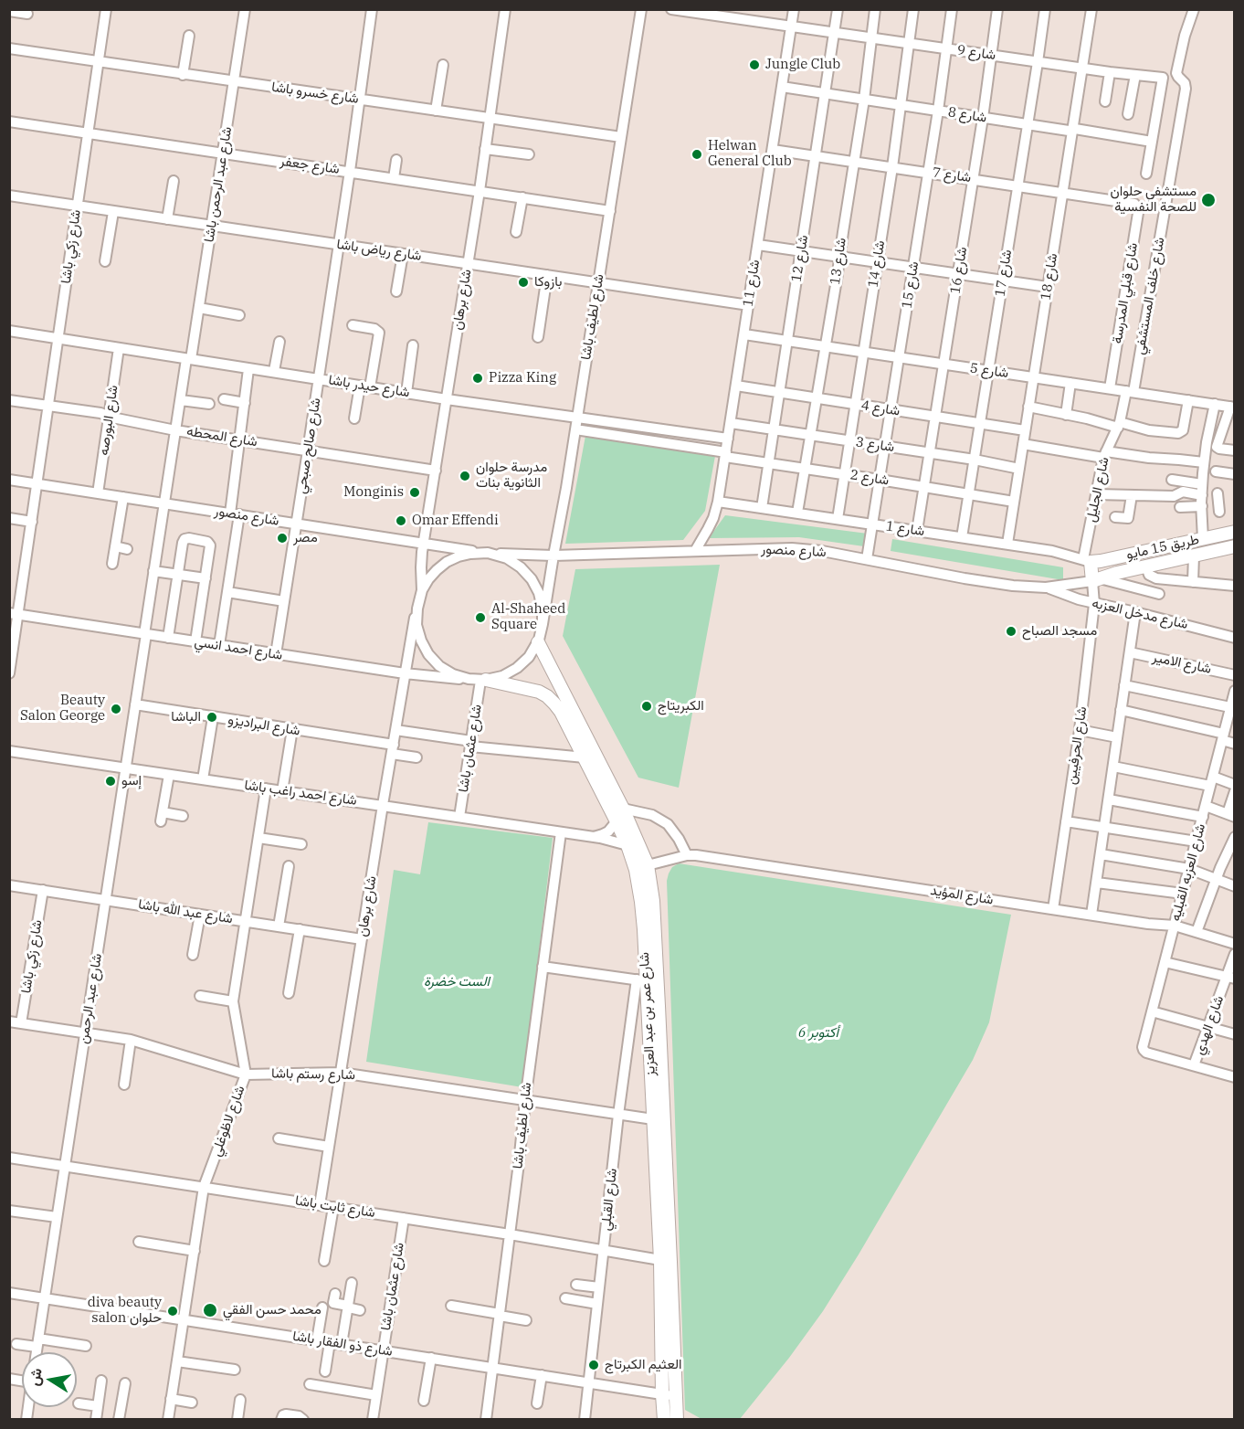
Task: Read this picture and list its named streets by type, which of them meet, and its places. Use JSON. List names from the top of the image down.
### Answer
{
  "streets": {
    "main road": ["طريق 15 مايو", "شارع عمر بن عبد العزيز"],
    "street": [
      "شارع 9",
      "شارع خسرو باشا",
      "شارع 8",
      "شارع جعفر",
      "شارع 7",
      "شارع عبد الرحمن باشا",
      "شارع زكي باشا",
      "شارع رياض باشا",
      "شارع 12",
      "شارع 13",
      "شارع 14",
      "شارع 16",
      "شارع 17",
      "شارع 18",
      "شارع 11",
      "شارع 15",
      "شارع قبلي المدرسة",
      "شارع خلف المستشفي",
      "شارع برهان",
      "شارع لطيف باشا",
      "شارع 5",
      "شارع حيدر باشا",
      "شارع 4",
      "شارع البورصه",
      "شارع المحطه",
      "شارع 3",
      "شارع صالح صبحي",
      "شارع 2",
      "شارع الجليل",
      "شارع منصور",
      "شارع 1",
      "شارع مدخل العزبه",
      "شارع احمد انسي",
      "شارع الامير",
      "شارع البراديزو",
      "شارع الحرفيين",
      "شارع عثمان باشا",
      "شارع احمد راغب باشا",
      "شارع العزبه القبليه",
      "شارع المؤيد",
      "شارع عبد الله باشا",
      "شارع عبد الرحمن",
      "شارع الهدي",
      "شارع رستم باشا",
      "شارع لاظوغلي",
      "شارع القبلي",
      "شارع ثابت باشا",
      "شارع ذو الفقار باشا"
    ]
  },
  "crossings": [
    ["شارع 9", "شارع 8"],
    ["شارع 9", "شارع 12"],
    ["شارع 9", "شارع 13"],
    ["شارع 9", "شارع 14"],
    ["شارع 9", "شارع 16"],
    ["شارع 9", "شارع 17"],
    ["شارع 9", "شارع 18"],
    ["شارع 9", "شارع 11"],
    ["شارع 9", "شارع 15"],
    ["شارع خسرو باشا", "شارع عبد الرحمن باشا"],
    ["شارع خسرو باشا", "شارع زكي باشا"],
    ["شارع خسرو باشا", "شارع برهان"],
    ["شارع خسرو باشا", "شارع لطيف باشا"],
    ["شارع خسرو باشا", "شارع صالح صبحي"],
    ["شارع 8", "شارع 12"],
    ["شارع 8", "شارع 13"],
    ["شارع 8", "شارع 14"],
    ["شارع 8", "شارع 16"],
    ["شارع 8", "شارع 17"],
    ["شارع 8", "شارع 18"],
    ["شارع 8", "شارع 11"],
    ["شارع 8", "شارع 15"],
    ["شارع جعفر", "شارع عبد الرحمن باشا"],
    ["شارع جعفر", "شارع زكي باشا"],
    ["شارع جعفر", "شارع برهان"],
    ["شارع جعفر", "شارع لطيف باشا"],
    ["شارع جعفر", "شارع صالح صبحي"],
    ["شارع 7", "شارع 12"],
    ["شارع 7", "شارع 13"],
    ["شارع 7", "شارع 14"],
    ["شارع 7", "شارع 16"],
    ["شارع 7", "شارع 17"],
    ["شارع 7", "شارع 18"],
    ["شارع 7", "شارع 11"],
    ["شارع 7", "شارع 15"],
    ["شارع 7", "شارع قبلي المدرسة"],
    ["شارع عبد الرحمن باشا", "شارع رياض باشا"],
    ["شارع عبد الرحمن باشا", "شارع حيدر باشا"],
    ["شارع عبد الرحمن باشا", "شارع المحطه"],
    ["شارع عبد الرحمن باشا", "شارع منصور"],
    ["شارع عبد الرحمن باشا", "شارع عبد الرحمن"],
    ["شارع زكي باشا", "شارع رياض باشا"],
    ["شارع زكي باشا", "شارع حيدر باشا"],
    ["شارع زكي باشا", "شارع المحطه"],
    ["شارع زكي باشا", "شارع منصور"],
    ["شارع زكي باشا", "شارع احمد انسي"],
    ["شارع زكي باشا", "شارع عبد الله باشا"],
    ["شارع زكي باشا", "شارع رستم باشا"],
    ["شارع رياض باشا", "شارع 11"],
    ["شارع رياض باشا", "شارع برهان"],
    ["شارع رياض باشا", "شارع لطيف باشا"],
    ["شارع رياض باشا", "شارع صالح صبحي"],
    ["شارع 12", "شارع 5"],
    ["شارع 12", "شارع 4"],
    ["شارع 12", "شارع 3"],
    ["شارع 12", "شارع 2"],
    ["شارع 12", "شارع 1"],
    ["شارع 13", "شارع 5"],
    ["شارع 13", "شارع 4"],
    ["شارع 13", "شارع 3"],
    ["شارع 13", "شارع 2"],
    ["شارع 13", "شارع 1"],
    ["شارع 14", "شارع 5"],
    ["شارع 14", "شارع 4"],
    ["شارع 14", "شارع 3"],
    ["شارع 14", "شارع 2"],
    ["شارع 14", "شارع 1"],
    ["شارع 16", "شارع 5"],
    ["شارع 16", "شارع 4"],
    ["شارع 16", "شارع 3"],
    ["شارع 16", "شارع 2"],
    ["شارع 16", "شارع 1"],
    ["شارع 17", "شارع 5"],
    ["شارع 17", "شارع 4"],
    ["شارع 17", "شارع 3"],
    ["شارع 17", "شارع 2"],
    ["شارع 17", "شارع 1"],
    ["شارع 18", "شارع 5"],
    ["شارع 18", "شارع 4"],
    ["شارع 18", "شارع 3"],
    ["شارع 18", "شارع 2"],
    ["شارع 18", "شارع 1"],
    ["شارع 11", "شارع 5"],
    ["شارع 11", "شارع حيدر باشا"],
    ["شارع 11", "شارع 4"],
    ["شارع 11", "شارع 3"],
    ["شارع 11", "شارع 2"],
    ["شارع 11", "شارع منصور"],
    ["شارع 11", "شارع 1"],
    ["شارع 15", "شارع 5"],
    ["شارع 15", "شارع 4"],
    ["شارع 15", "شارع 3"],
    ["شارع 15", "شارع 2"],
    ["شارع 15", "شارع منصور"],
    ["شارع 15", "شارع 1"],
    ["شارع قبلي المدرسة", "شارع 5"],
    ["شارع خلف المستشفي", "شارع 5"],
    ["شارع خلف المستشفي", "شارع الجليل"],
    ["شارع برهان", "شارع لطيف باشا"],
    ["شارع برهان", "شارع حيدر باشا"],
    ["شارع برهان", "شارع المحطه"],
    ["شارع برهان", "شارع منصور"],
    ["شارع برهان", "شارع احمد انسي"],
    ["شارع برهان", "شارع البراديزو"],
    ["شارع برهان", "شارع عثمان باشا"],
    ["شارع برهان", "شارع احمد راغب باشا"],
    ["شارع برهان", "شارع عبد الله باشا"],
    ["شارع برهان", "شارع عمر بن عبد العزيز"],
    ["شارع برهان", "شارع رستم باشا"],
    ["شارع برهان", "شارع ثابت باشا"],
    ["شارع لطيف باشا", "شارع حيدر باشا"],
    ["شارع لطيف باشا", "شارع 2"],
    ["شارع لطيف باشا", "شارع منصور"],
    ["شارع لطيف باشا", "شارع احمد انسي"],
    ["شارع لطيف باشا", "شارع عثمان باشا"],
    ["شارع لطيف باشا", "شارع احمد راغب باشا"],
    ["شارع لطيف باشا", "شارع عمر بن عبد العزيز"],
    ["شارع لطيف باشا", "شارع رستم باشا"],
    ["شارع لطيف باشا", "شارع ثابت باشا"],
    ["شارع لطيف باشا", "شارع ذو الفقار باشا"],
    ["شارع 5", "شارع الجليل"],
    ["شارع حيدر باشا", "شارع البورصه"],
    ["شارع حيدر باشا", "شارع صالح صبحي"],
    ["شارع البورصه", "شارع المحطه"],
    ["شارع البورصه", "شارع منصور"],
    ["شارع المحطه", "شارع صالح صبحي"],
    ["شارع صالح صبحي", "شارع منصور"],
    ["شارع صالح صبحي", "شارع احمد انسي"],
    ["شارع الجليل", "شارع 1"],
    ["شارع الجليل", "طريق 15 مايو"],
    ["شارع منصور", "طريق 15 مايو"],
    ["شارع منصور", "شارع مدخل العزبه"],
    ["شارع منصور", "شارع احمد انسي"],
    ["شارع منصور", "شارع الحرفيين"],
    ["شارع منصور", "شارع عثمان باشا"],
    ["شارع منصور", "شارع عبد الرحمن"],
    ["شارع منصور", "شارع عمر بن عبد العزيز"],
    ["شارع 1", "طريق 15 مايو"],
    ["طريق 15 مايو", "شارع الحرفيين"],
    ["شارع مدخل العزبه", "شارع الحرفيين"],
    ["شارع احمد انسي", "شارع عثمان باشا"],
    ["شارع احمد انسي", "شارع عبد الرحمن"],
    ["شارع احمد انسي", "شارع عمر بن عبد العزيز"],
    ["شارع البراديزو", "شارع عبد الرحمن"],
    ["شارع الحرفيين", "شارع المؤيد"],
    ["شارع عثمان باشا", "شارع احمد راغب باشا"],
    ["شارع عثمان باشا", "شارع عمر بن عبد العزيز"],
    ["شارع عثمان باشا", "شارع ثابت باشا"],
    ["شارع عثمان باشا", "شارع ذو الفقار باشا"],
    ["شارع احمد راغب باشا", "شارع عبد الرحمن"],
    ["شارع احمد راغب باشا", "شارع عمر بن عبد العزيز"],
    ["شارع احمد راغب باشا", "شارع لاظوغلي"],
    ["شارع العزبه القبليه", "شارع المؤيد"],
    ["شارع العزبه القبليه", "شارع الهدي"],
    ["شارع المؤيد", "شارع عمر بن عبد العزيز"],
    ["شارع عبد الله باشا", "شارع عبد الرحمن"],
    ["شارع عبد الله باشا", "شارع لاظوغلي"],
    ["شارع عبد الرحمن", "شارع رستم باشا"],
    ["شارع عبد الرحمن", "شارع ثابت باشا"],
    ["شارع عبد الرحمن", "شارع ذو الفقار باشا"],
    ["شارع عمر بن عبد العزيز", "شارع رستم باشا"],
    ["شارع عمر بن عبد العزيز", "شارع القبلي"],
    ["شارع عمر بن عبد العزيز", "شارع ثابت باشا"],
    ["شارع عمر بن عبد العزيز", "شارع ذو الفقار باشا"],
    ["شارع رستم باشا", "شارع لاظوغلي"],
    ["شارع رستم باشا", "شارع القبلي"],
    ["شارع لاظوغلي", "شارع ثابت باشا"],
    ["شارع لاظوغلي", "شارع ذو الفقار باشا"],
    ["شارع القبلي", "شارع ثابت باشا"],
    ["شارع القبلي", "شارع ذو الفقار باشا"]
  ],
  "parks": ["الست خضرة", "6 أكتوبر"],
  "places": [
    "Jungle Club",
    "Helwan General Club",
    "مستشفي حلوان للصحة النفسية",
    "بازوكا",
    "Pizza King",
    "مدرسة حلوان الثانوية بنات",
    "Monginis",
    "Omar Effendi",
    "مصر",
    "Al-Shaheed Square",
    "مسجد الصباح",
    "الكبريتاج",
    "Beauty Salon George",
    "الباشا",
    "إسو",
    "محمد حسن الفقي",
    "diva beauty salon حلوان",
    "العثيم الكبرتاج"
  ],
  "north": "left"
}
